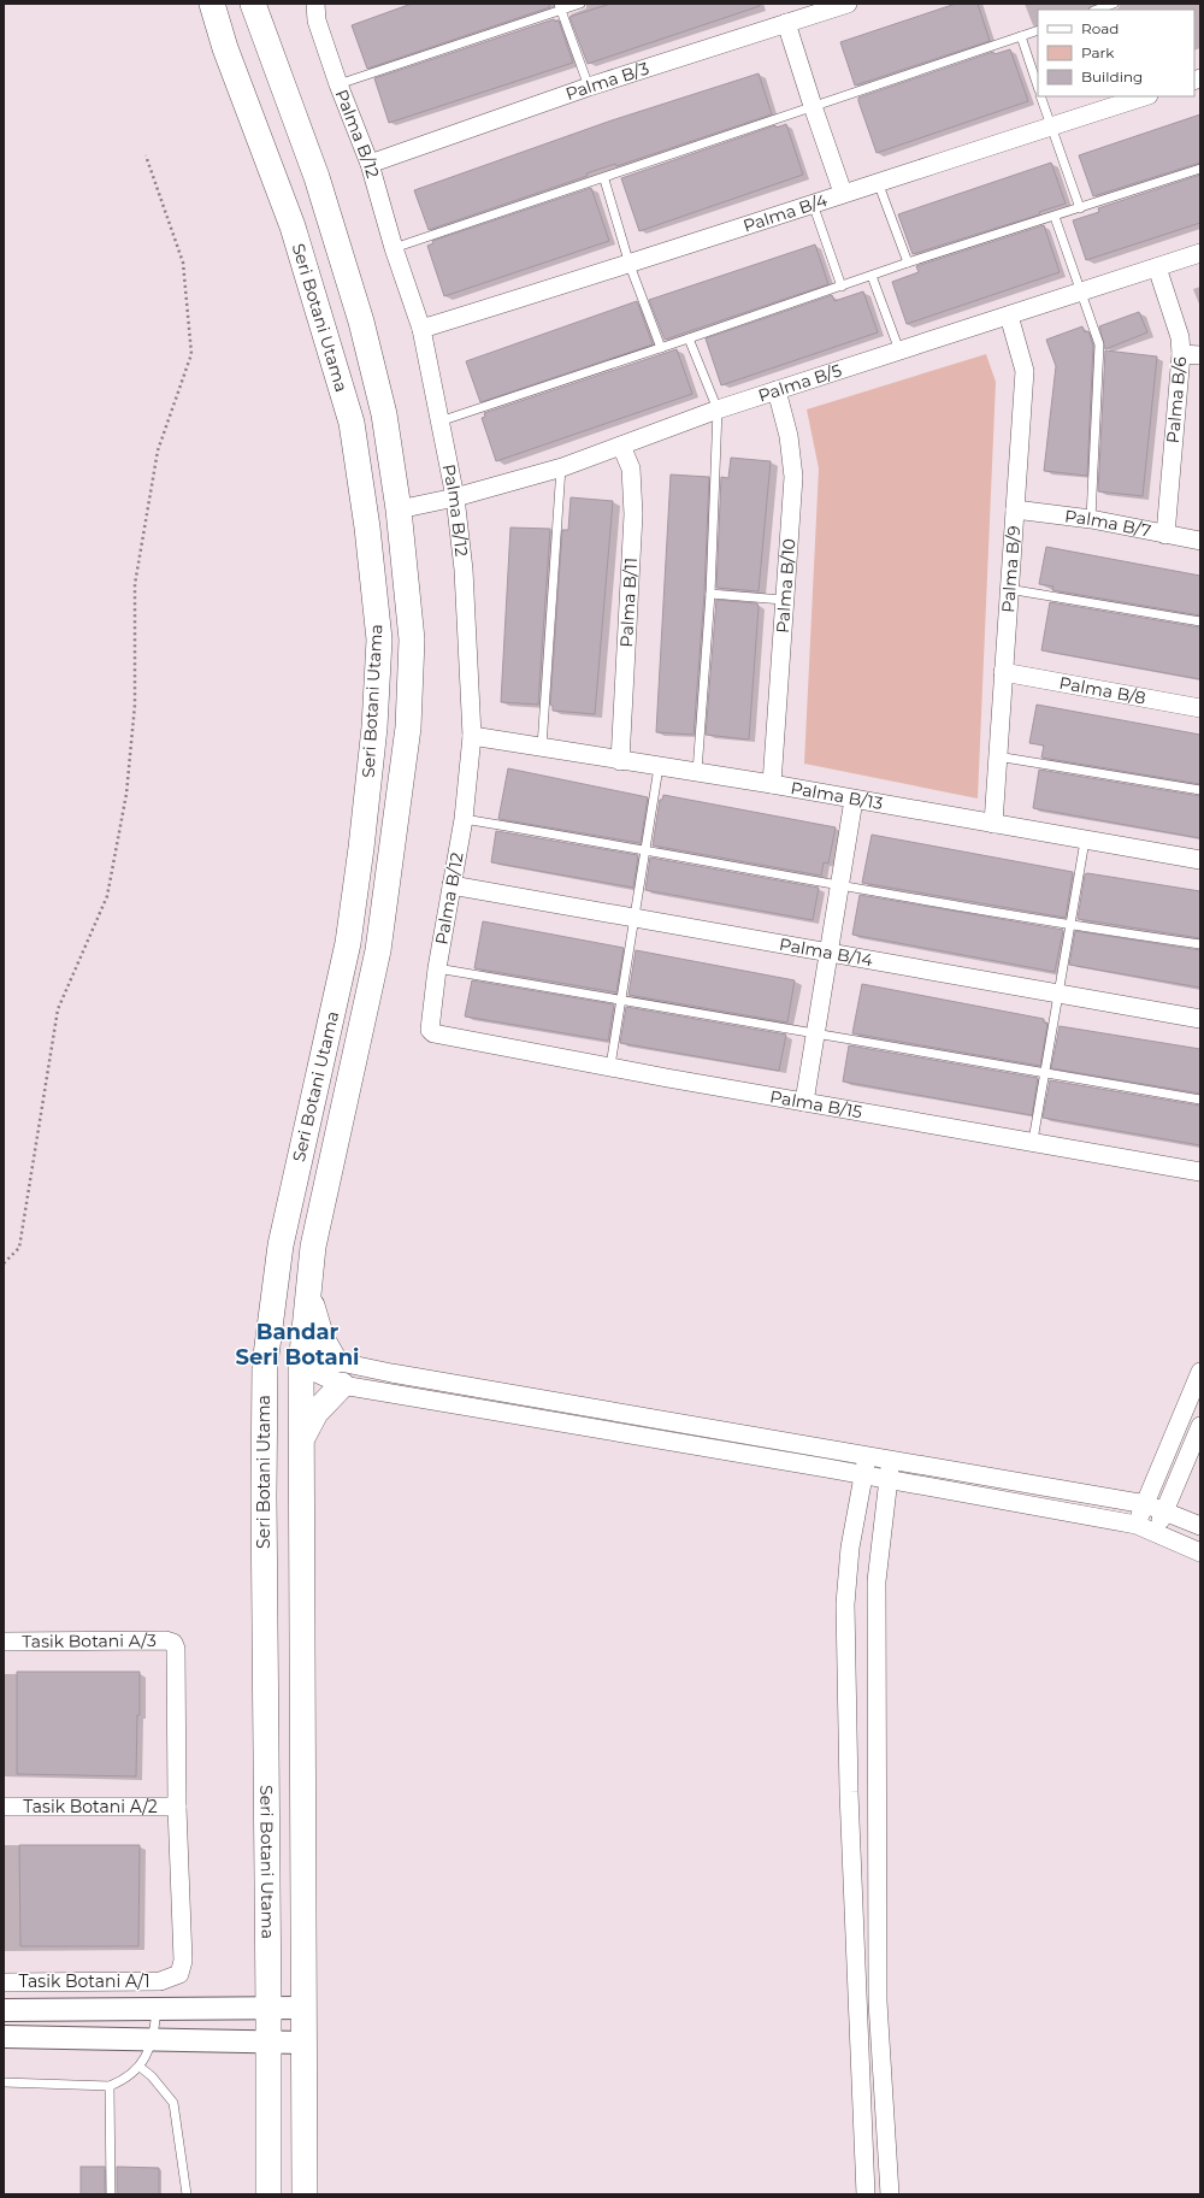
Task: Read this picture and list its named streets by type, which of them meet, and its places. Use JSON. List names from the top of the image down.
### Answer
{
  "streets": {
    "main road": ["Seri Botani Utama"],
    "street": [
      "Palma B/3",
      "Palma B/12",
      "Palma B/4",
      "Palma B/5",
      "Palma B/6",
      "Palma B/7",
      "Palma B/9",
      "Palma B/10",
      "Palma B/11",
      "Palma B/8",
      "Palma B/13",
      "Palma B/14",
      "Palma B/15",
      "Tasik Botani A/3",
      "Tasik Botani A/2",
      "Tasik Botani A/1"
    ]
  },
  "crossings": [
    ["Palma B/3", "Palma B/12"],
    ["Palma B/12", "Palma B/4"],
    ["Palma B/12", "Palma B/5"],
    ["Palma B/12", "Palma B/13"],
    ["Palma B/12", "Palma B/14"],
    ["Palma B/12", "Palma B/15"],
    ["Seri Botani Utama", "Palma B/5"],
    ["Palma B/5", "Palma B/6"],
    ["Palma B/5", "Palma B/9"],
    ["Palma B/5", "Palma B/10"],
    ["Palma B/5", "Palma B/11"],
    ["Palma B/6", "Palma B/7"],
    ["Palma B/7", "Palma B/9"],
    ["Palma B/9", "Palma B/8"],
    ["Palma B/9", "Palma B/13"],
    ["Palma B/10", "Palma B/13"],
    ["Palma B/11", "Palma B/13"],
    ["Tasik Botani A/3", "Tasik Botani A/2"],
    ["Tasik Botani A/3", "Tasik Botani A/1"],
    ["Tasik Botani A/2", "Tasik Botani A/1"]
  ],
  "districts": ["Bandar Seri Botani"],
  "legend": ["Road", "Park", "Building"]
}
